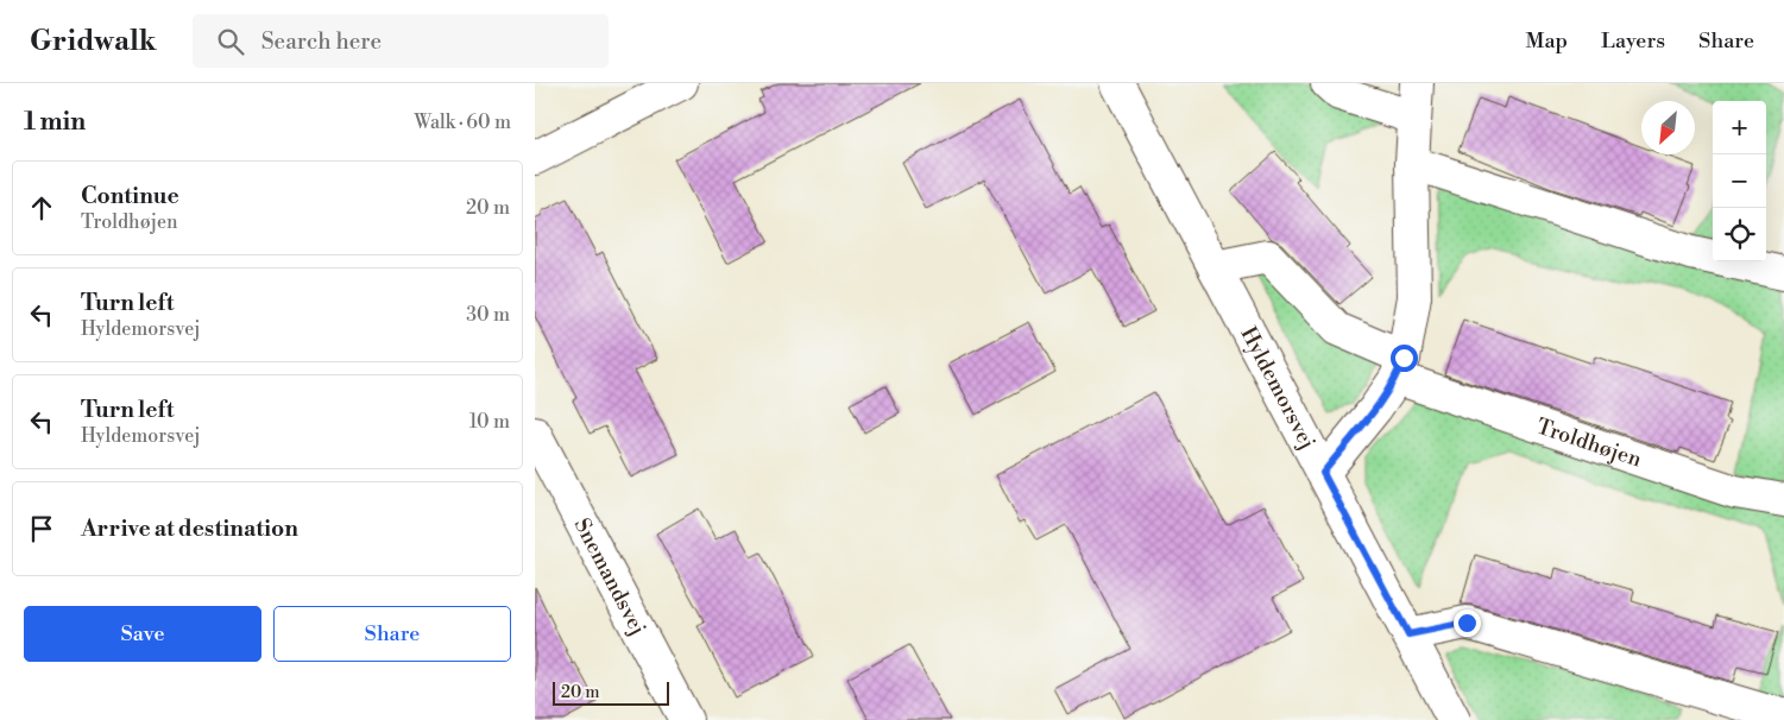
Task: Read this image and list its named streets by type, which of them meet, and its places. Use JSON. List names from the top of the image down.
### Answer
{
  "streets": {
    "street": ["Hyldemorsvej", "Troldhøjen", "Snemandsvej"]
  },
  "scale_bar": "20 m",
  "north": "bottom left",
  "page": {
    "header": "Gridwalk",
    "search": "Search here",
    "nav": ["Map", "Layers", "Share"],
    "heading": ["1 min", "Walk · 60 m"],
    "map_buttons": ["+", "−"],
    "list": [
      ["Continue", "Troldhøjen", "20 m"],
      ["Turn left", "Hyldemorsvej", "30 m"],
      ["Turn left", "Hyldemorsvej", "10 m"],
      "Arrive at destination"
    ],
    "buttons": ["Save", "Share"],
    "scale": "20 m"
  }
}
